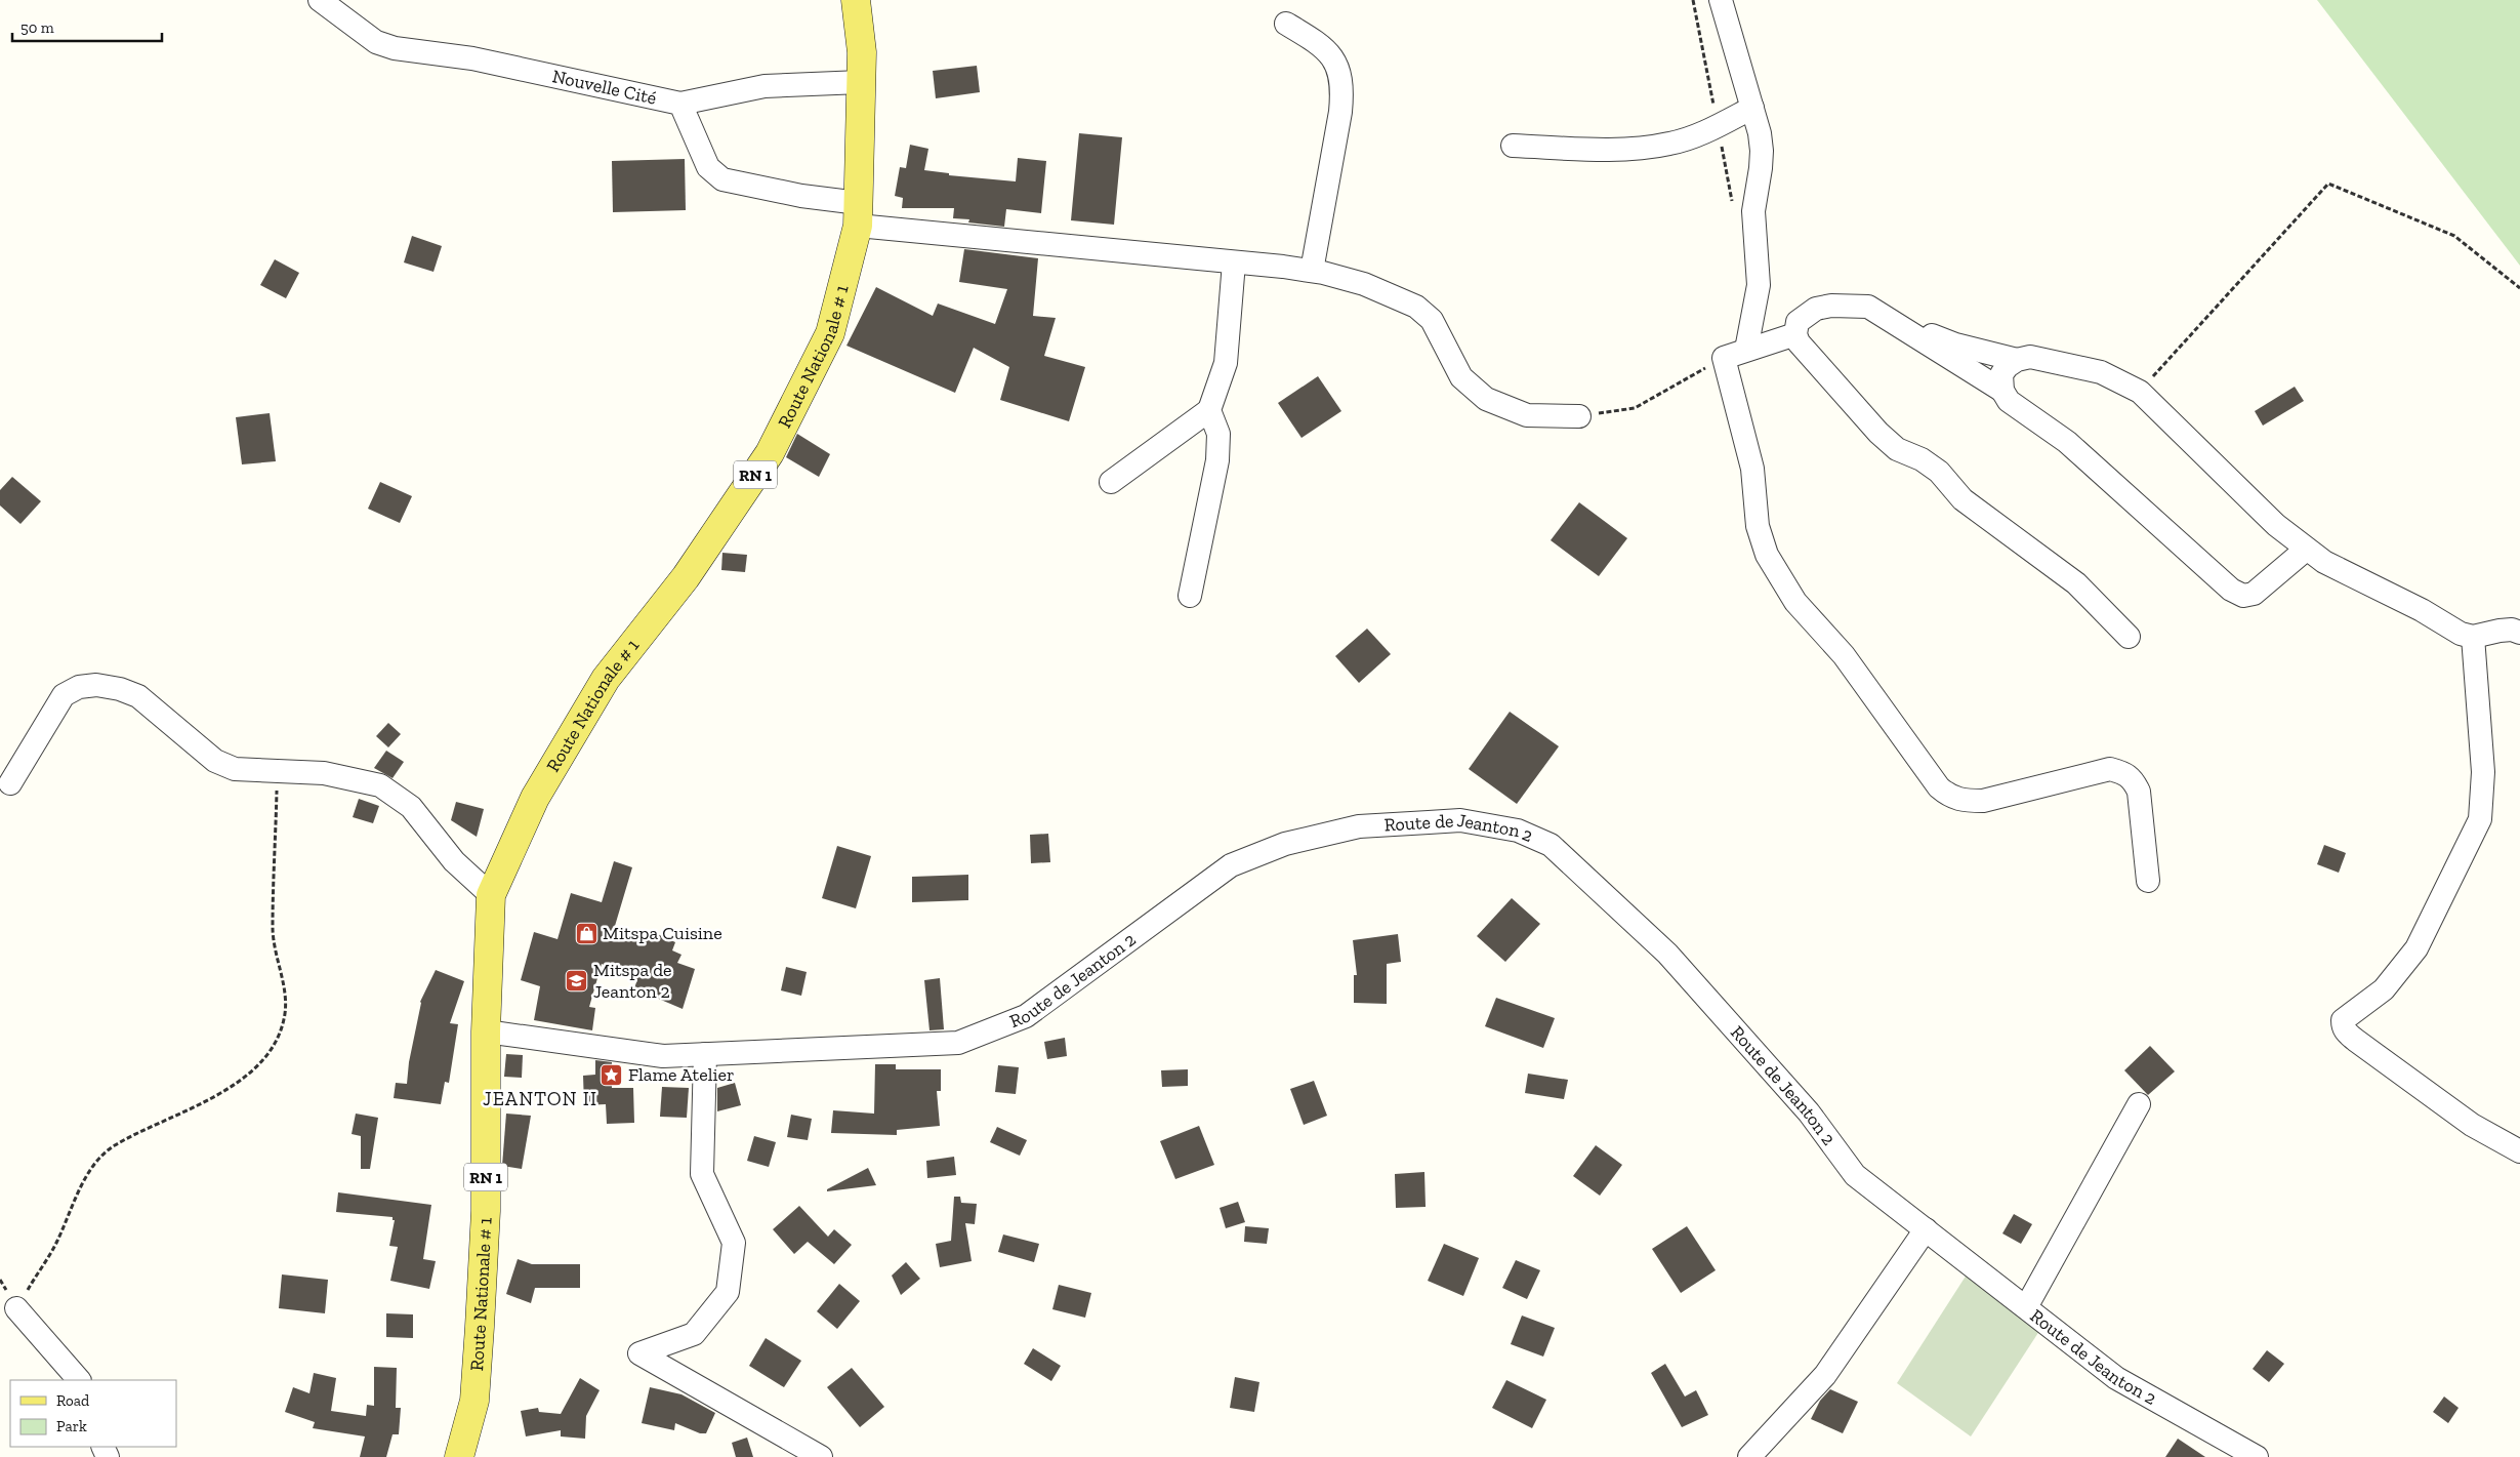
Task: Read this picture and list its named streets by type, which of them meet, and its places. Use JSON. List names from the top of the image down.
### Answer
{
  "streets": {
    "main road": ["Route Nationale # 1", "RN 1"],
    "street": ["Nouvelle Cité", "Route de Jeanton 2"]
  },
  "crossings": [
    ["Nouvelle Cité", "Route Nationale # 1"],
    ["Route Nationale # 1", "Route de Jeanton 2"]
  ],
  "districts": ["JEANTON II"],
  "places": {
    "shop": ["Mitspa Cuisine"],
    "school or university": ["Mitspa de Jeanton 2"],
    "place": ["Flame Atelier"]
  },
  "legend": ["Road", "Park"],
  "scale_bar": "50 m"
}
